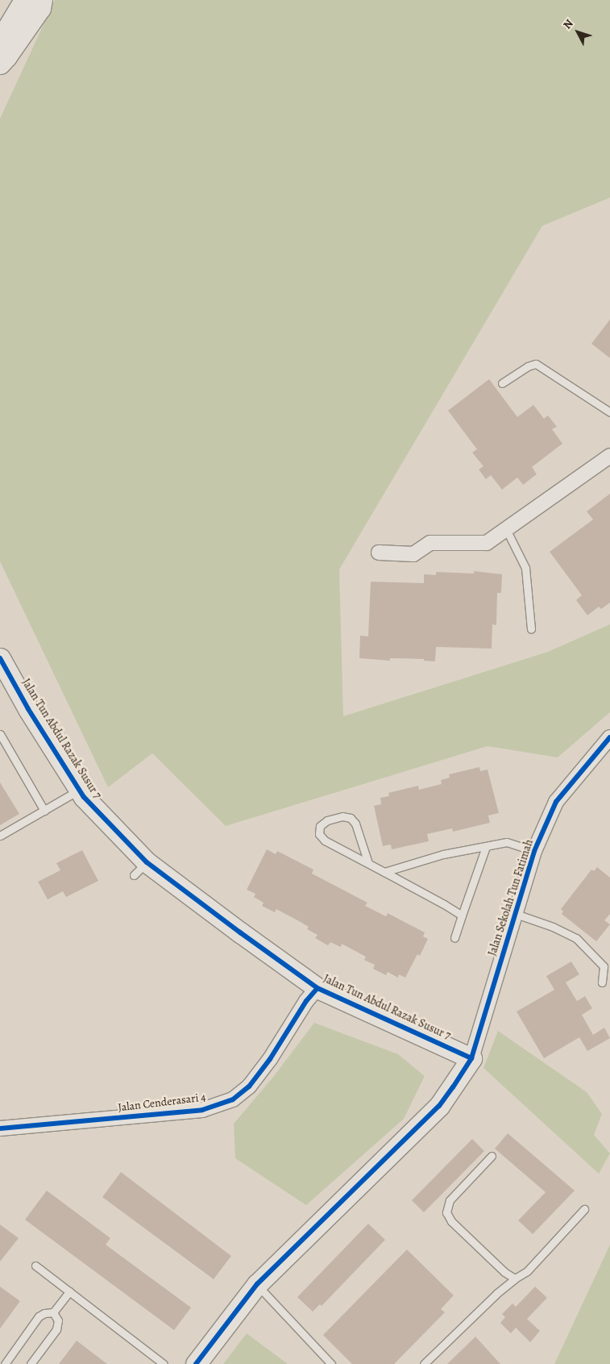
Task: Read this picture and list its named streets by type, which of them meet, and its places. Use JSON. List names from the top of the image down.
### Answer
{
  "streets": {
    "street": ["Jalan Tun Abdul Razak Susur 7", "Jalan Sekolah Tun Fatimah", "Jalan Cenderasari 4"]
  },
  "crossings": [
    ["Jalan Tun Abdul Razak Susur 7", "Jalan Sekolah Tun Fatimah"],
    ["Jalan Tun Abdul Razak Susur 7", "Jalan Cenderasari 4"]
  ],
  "north": "top left"
}
